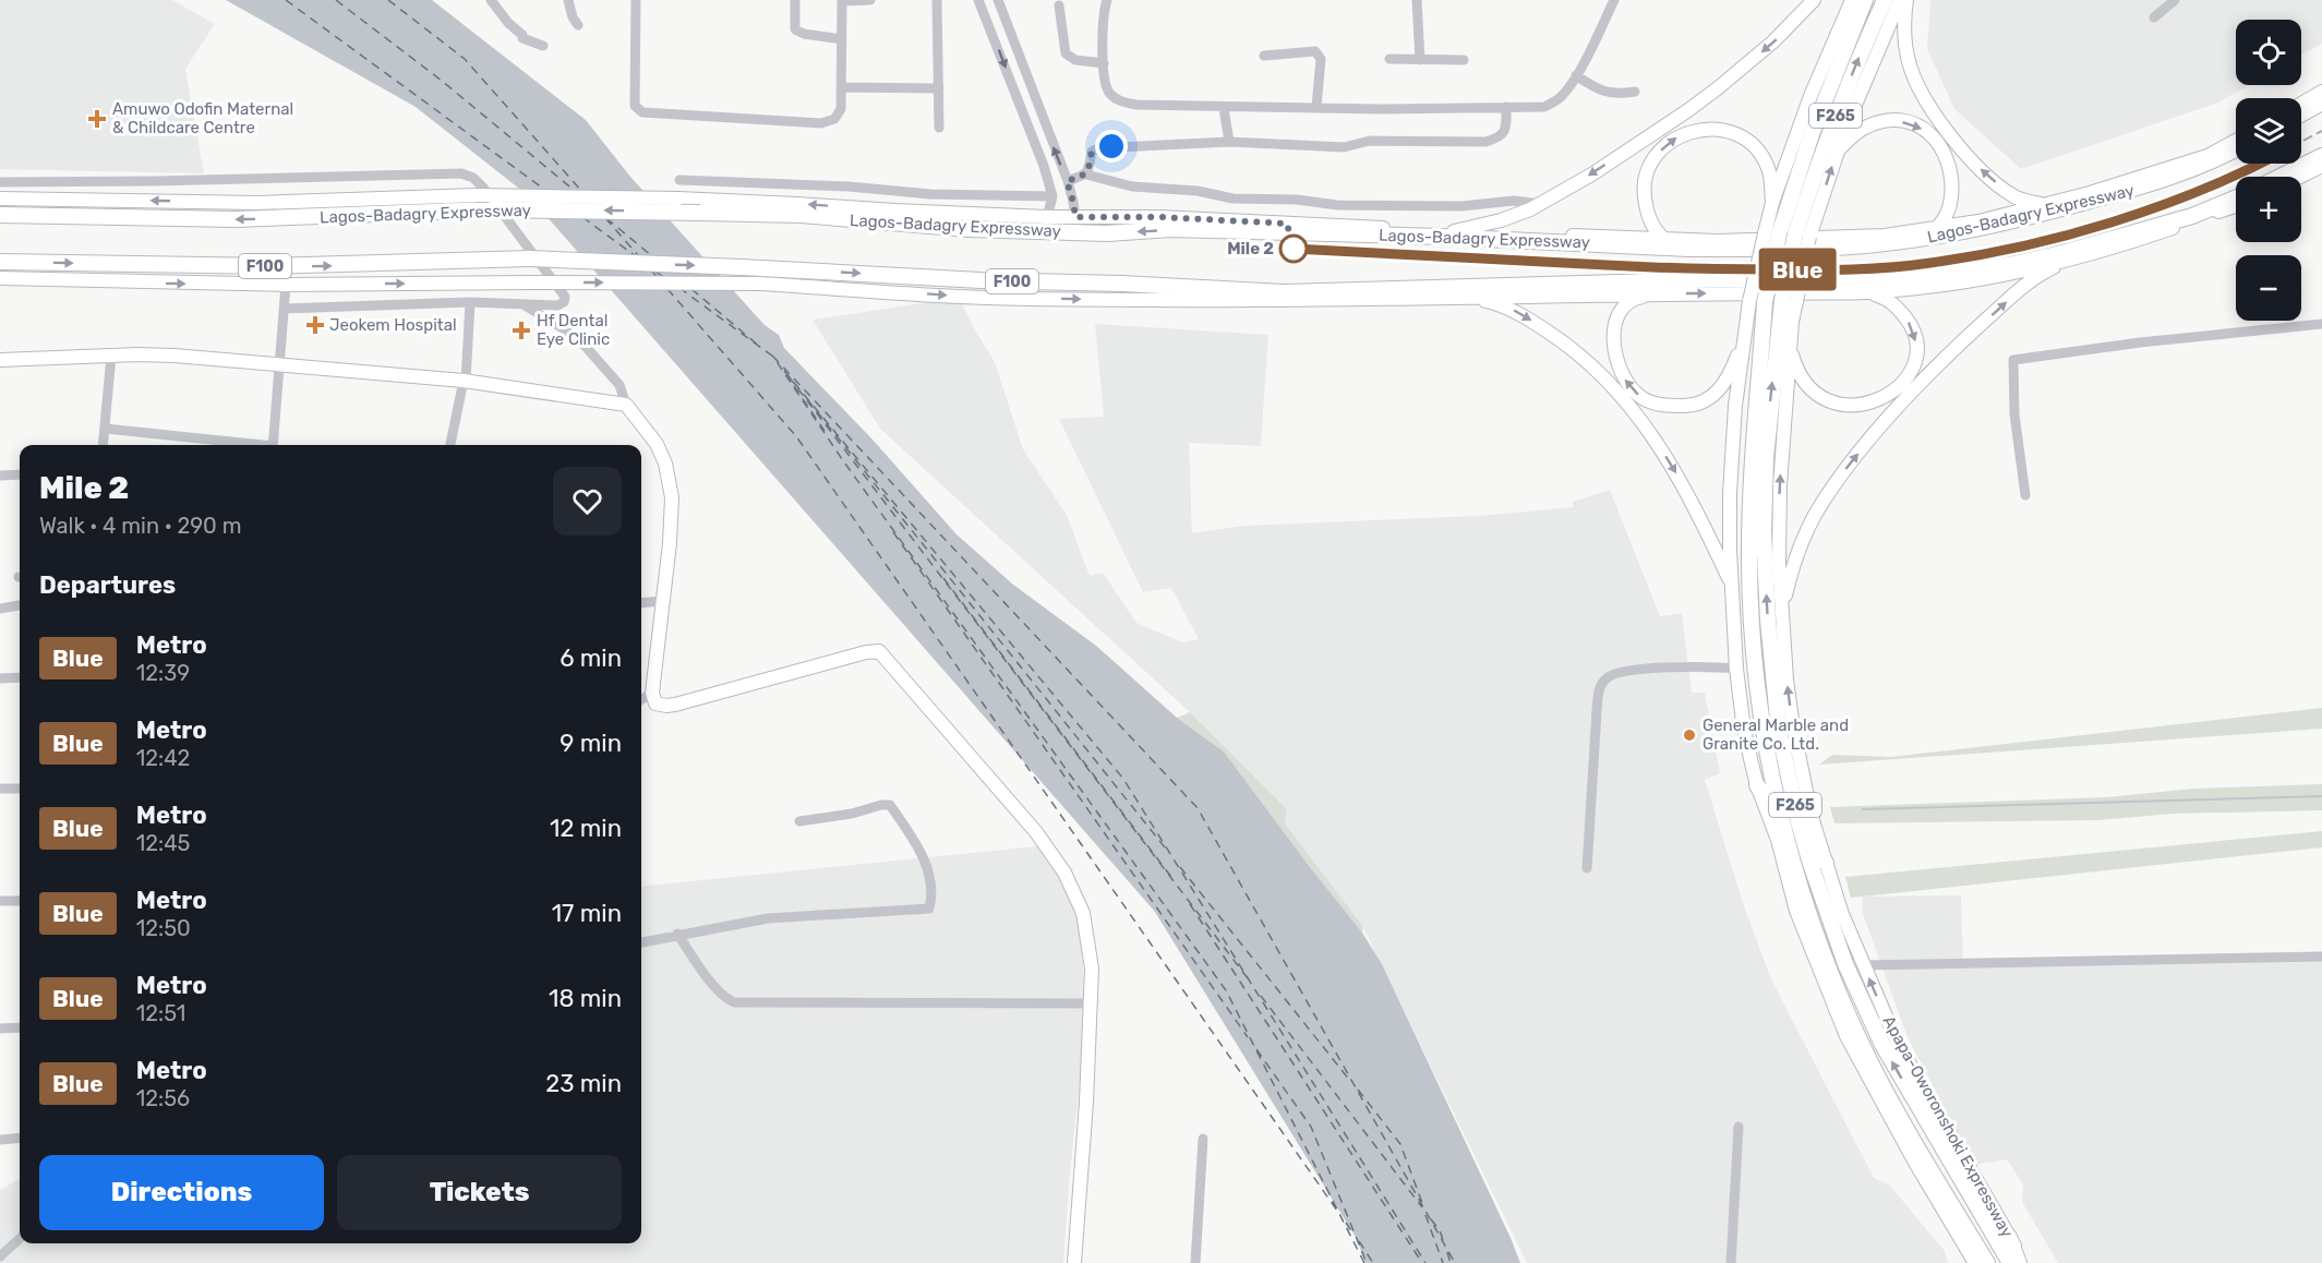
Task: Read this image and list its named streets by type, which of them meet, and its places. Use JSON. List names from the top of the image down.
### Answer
{
  "streets": {
    "highway": [
      "F265",
      "Lagos-Badagry Expressway",
      "F100",
      "Apapa-Oworonshoki Expressway"
    ]
  },
  "places": {
    "health": ["Amuwo Odofin Maternal & Childcare Centre", "Jeokem Hospital", "Hf Dental Eye Clinic"],
    "other": ["Mile 2", "General Marble and Granite Co. Ltd."]
  },
  "lines": ["metro line Blue"],
  "page": {
    "on_map": "Blue",
    "map_buttons": ["+", "−"],
    "heading": [
      ["Mile 2", "Walk · 4 min · 290 m"],
      "Departures"
    ],
    "list": [
      {
        "mark": "Blue",
        "name": "Metro",
        "note": "12:39",
        "value": "6 min"
      },
      {
        "mark": "Blue",
        "name": "Metro",
        "note": "12:42",
        "value": "9 min"
      },
      {
        "mark": "Blue",
        "name": "Metro",
        "note": "12:45",
        "value": "12 min"
      },
      {
        "mark": "Blue",
        "name": "Metro",
        "note": "12:50",
        "value": "17 min"
      },
      {
        "mark": "Blue",
        "name": "Metro",
        "note": "12:51",
        "value": "18 min"
      },
      {
        "mark": "Blue",
        "name": "Metro",
        "note": "12:56",
        "value": "23 min"
      }
    ],
    "buttons": ["Directions", "Tickets"]
  }
}
